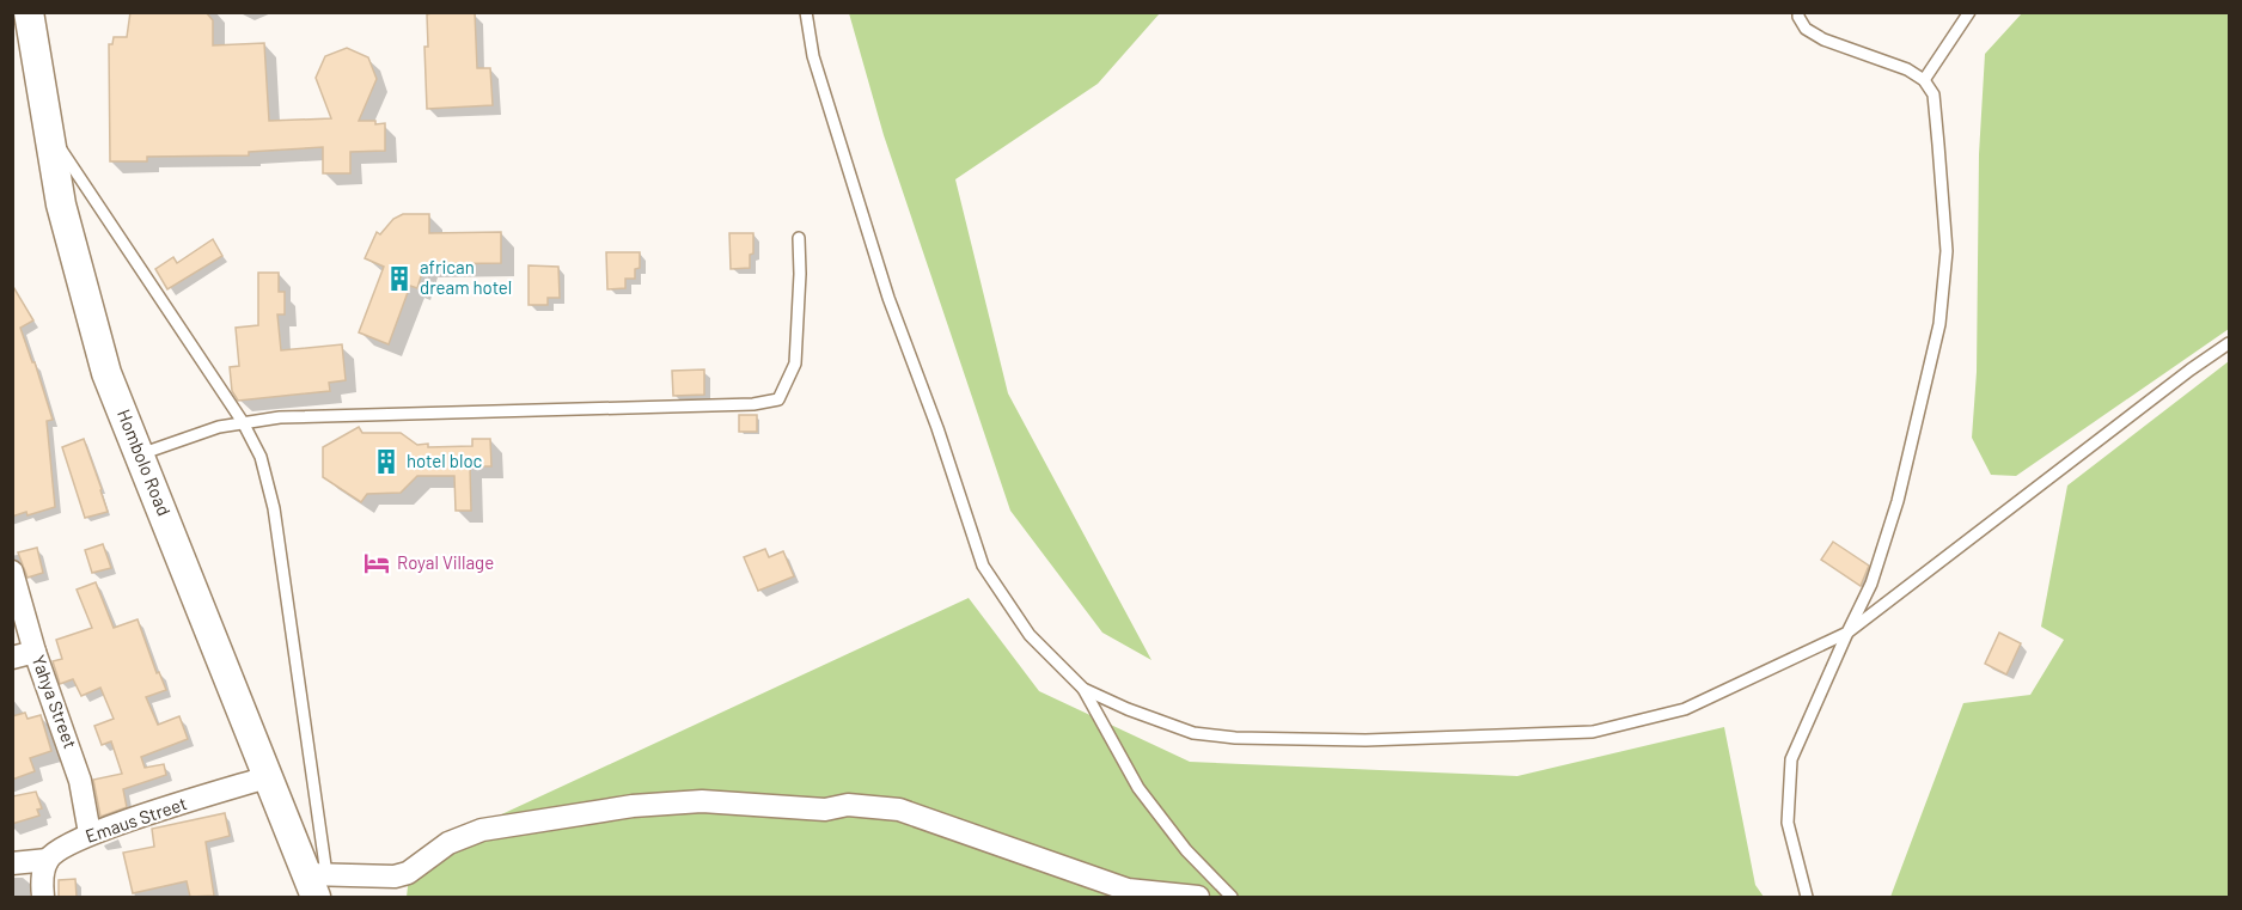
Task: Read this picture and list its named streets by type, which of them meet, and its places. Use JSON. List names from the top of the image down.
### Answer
{
  "streets": {
    "street": ["Hombolo Road", "Yahya Street", "Emaus Street"]
  },
  "crossings": [
    ["Hombolo Road", "Emaus Street"],
    ["Yahya Street", "Emaus Street"]
  ],
  "places": {
    "building": ["african dream hotel", "hotel bloc"],
    "hotel": ["Royal Village"]
  }
}
